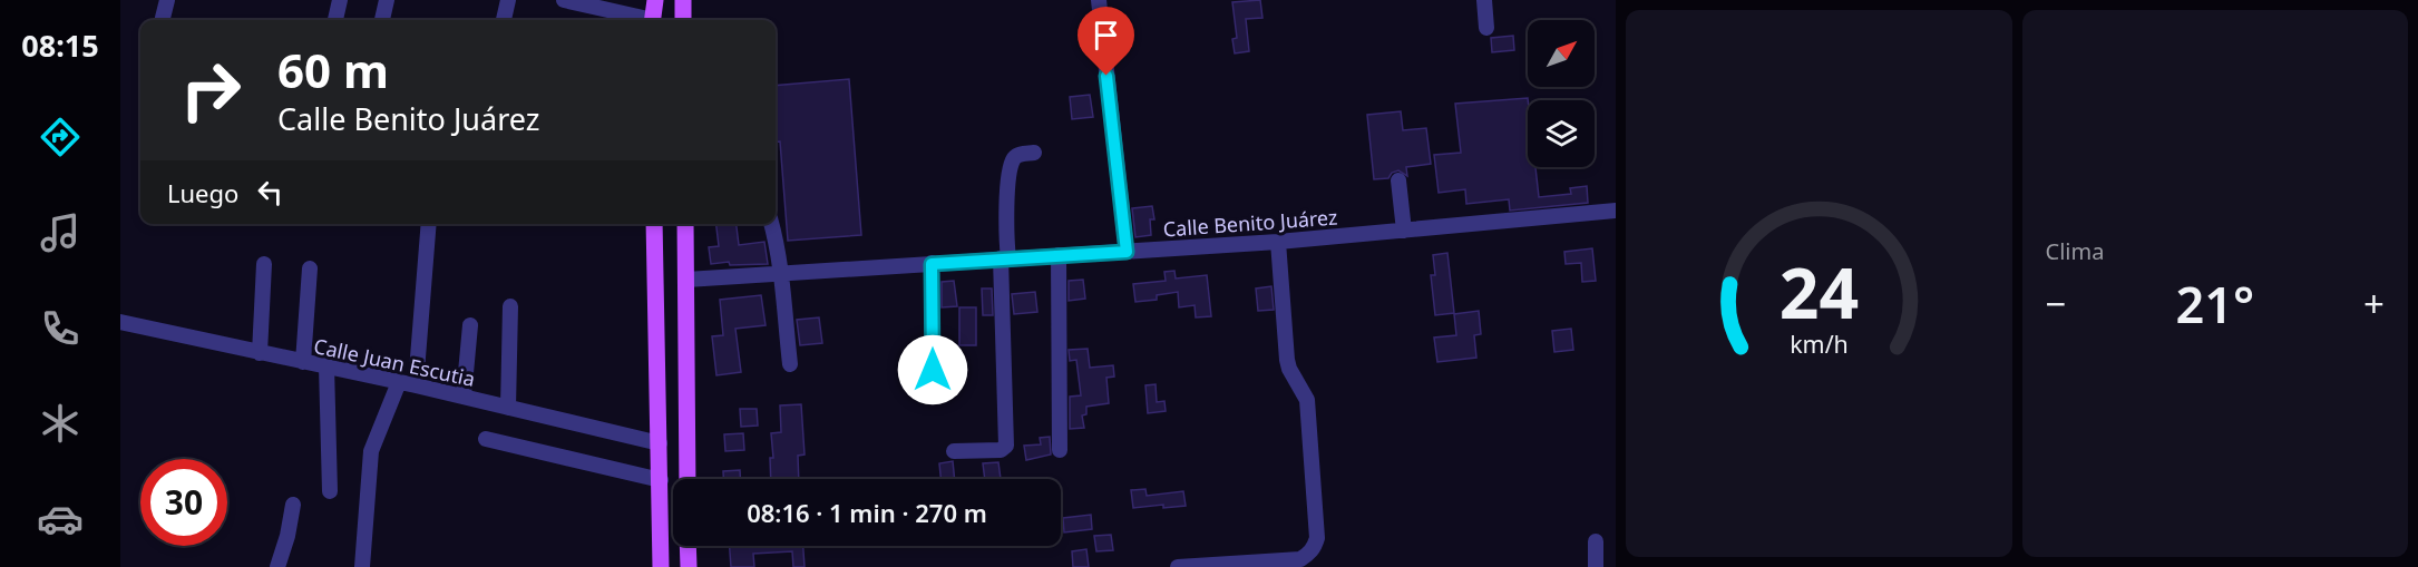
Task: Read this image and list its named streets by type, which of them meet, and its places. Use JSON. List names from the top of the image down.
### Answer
{
  "streets": {
    "street": ["Calle Benito Juárez", "Calle Juan Escutia"]
  },
  "north": "top right",
  "page": {
    "tabs": "08:15",
    "tile": "Clima",
    "turn": ["60 m", "Calle Benito Juárez"],
    "then": "Luego",
    "heat": ["−", "21°", "+"],
    "limit": "30",
    "trip": "08:16 · 1 min · 270 m",
    "gauge": ["24", "km/h"]
  }
}
